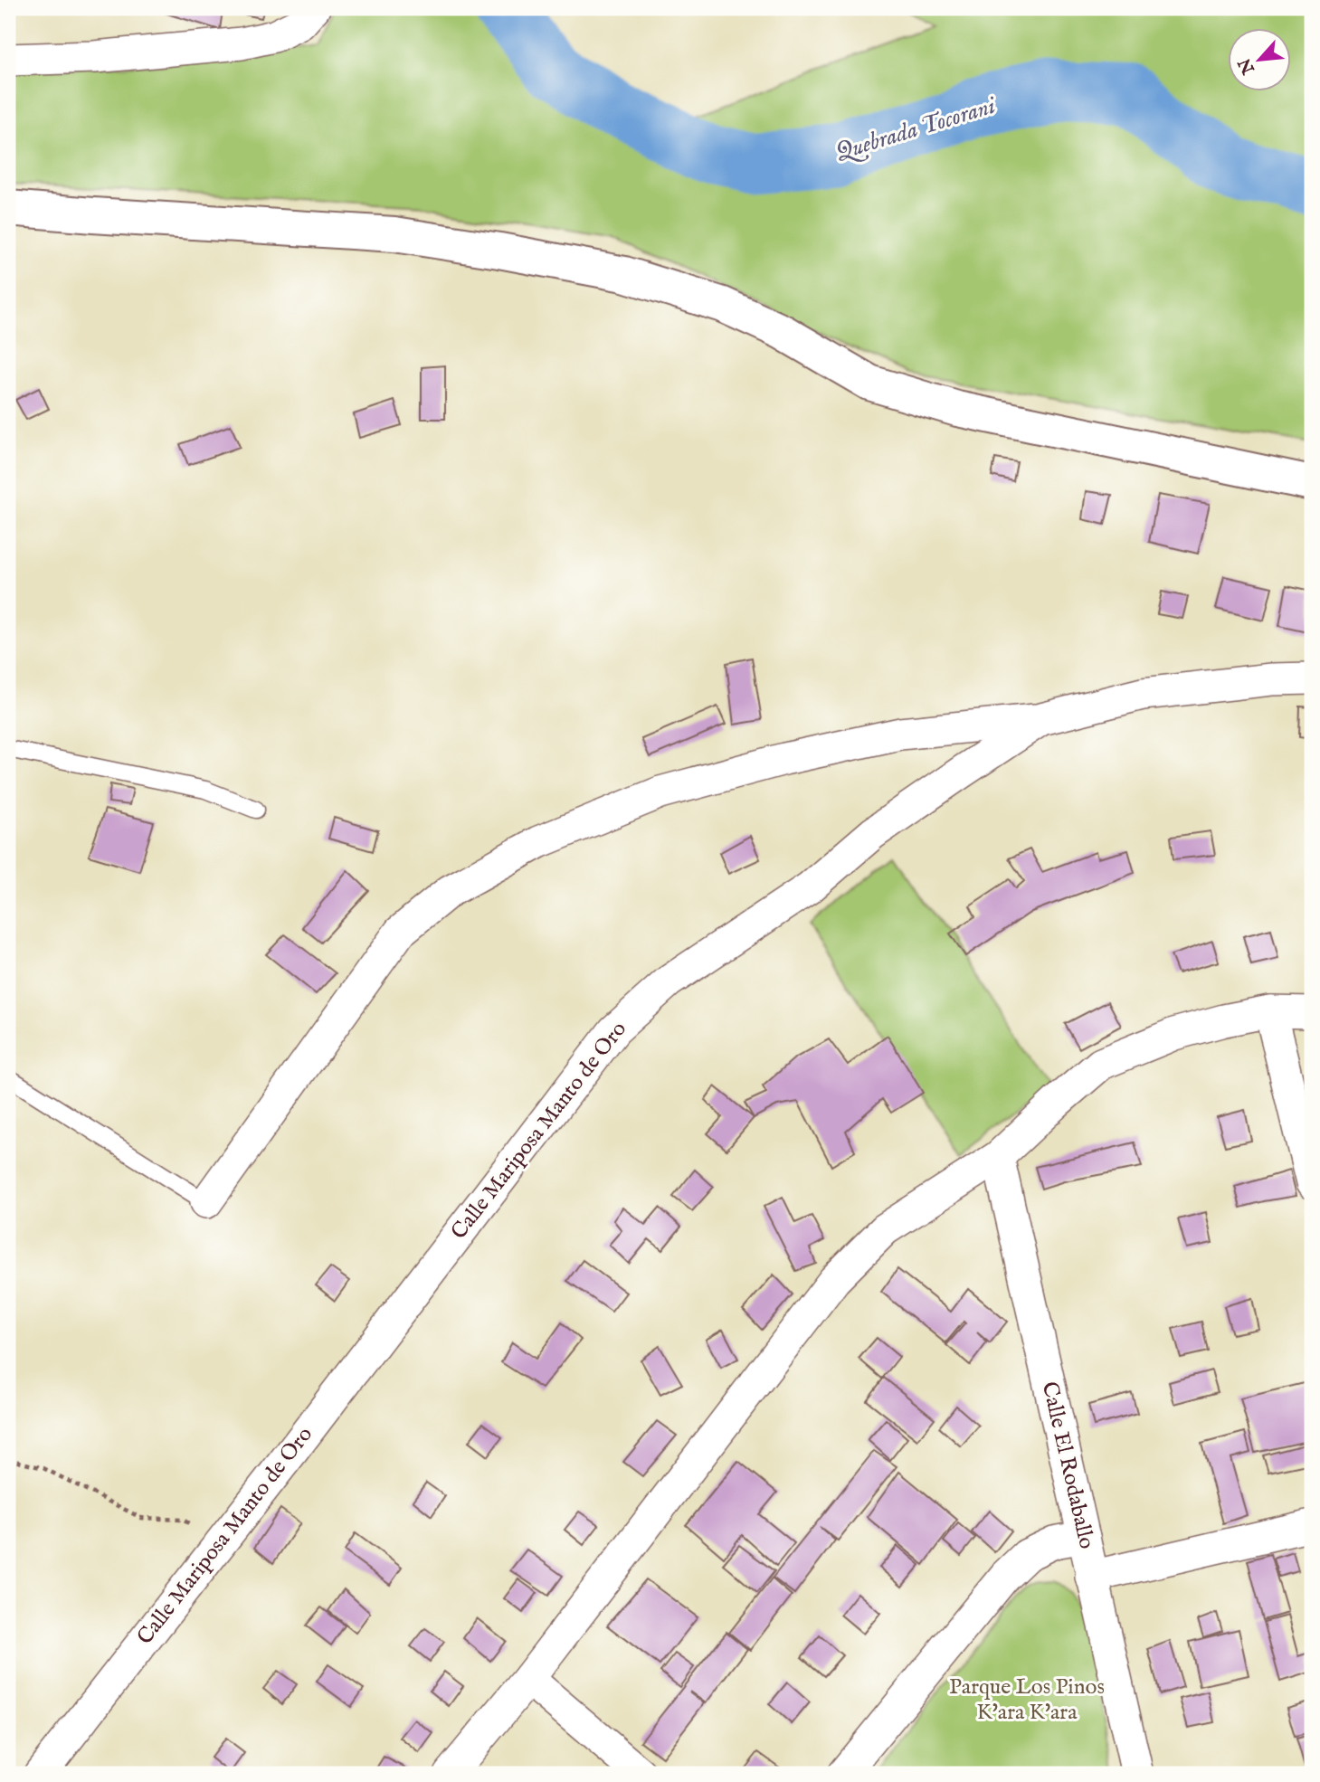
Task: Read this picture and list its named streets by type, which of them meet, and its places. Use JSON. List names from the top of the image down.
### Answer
{
  "streets": {
    "street": ["Calle Mariposa Manto de Oro", "Calle El Rodaballo"]
  },
  "water": ["Quebrada Tocorani"],
  "parks": ["Parque Los Pinos K'ara K'ara"],
  "north": "bottom left"
}
